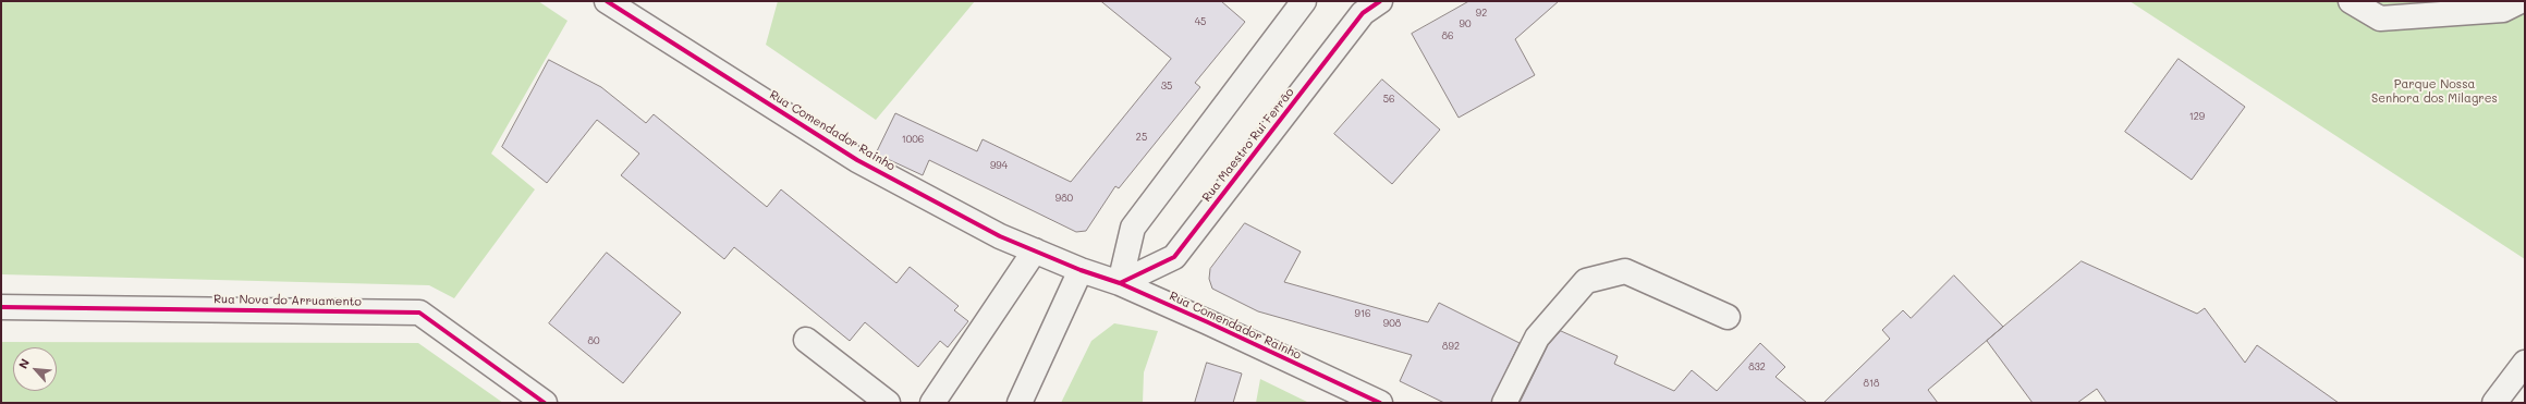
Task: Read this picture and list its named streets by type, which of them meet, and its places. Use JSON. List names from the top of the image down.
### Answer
{
  "streets": {
    "street": [
      "Rua Comendador Raínho",
      "Rua Maestro Rui Ferrão",
      "Rua Nova do Arruamento",
      "Rua Comendador Rainho"
    ]
  },
  "crossings": [
    ["Rua Comendador Raínho", "Rua Comendador Rainho"],
    ["Rua Maestro Rui Ferrão", "Rua Comendador Rainho"]
  ],
  "parks": ["Parque Nossa Senhora dos Milagres"],
  "house_numbers": [
    "92",
    "45",
    "90",
    "86",
    "35",
    "56",
    "129",
    "25",
    "1006",
    "994",
    "980",
    "916",
    "908",
    "80",
    "892",
    "832",
    "818"
  ],
  "north": "top left"
}
